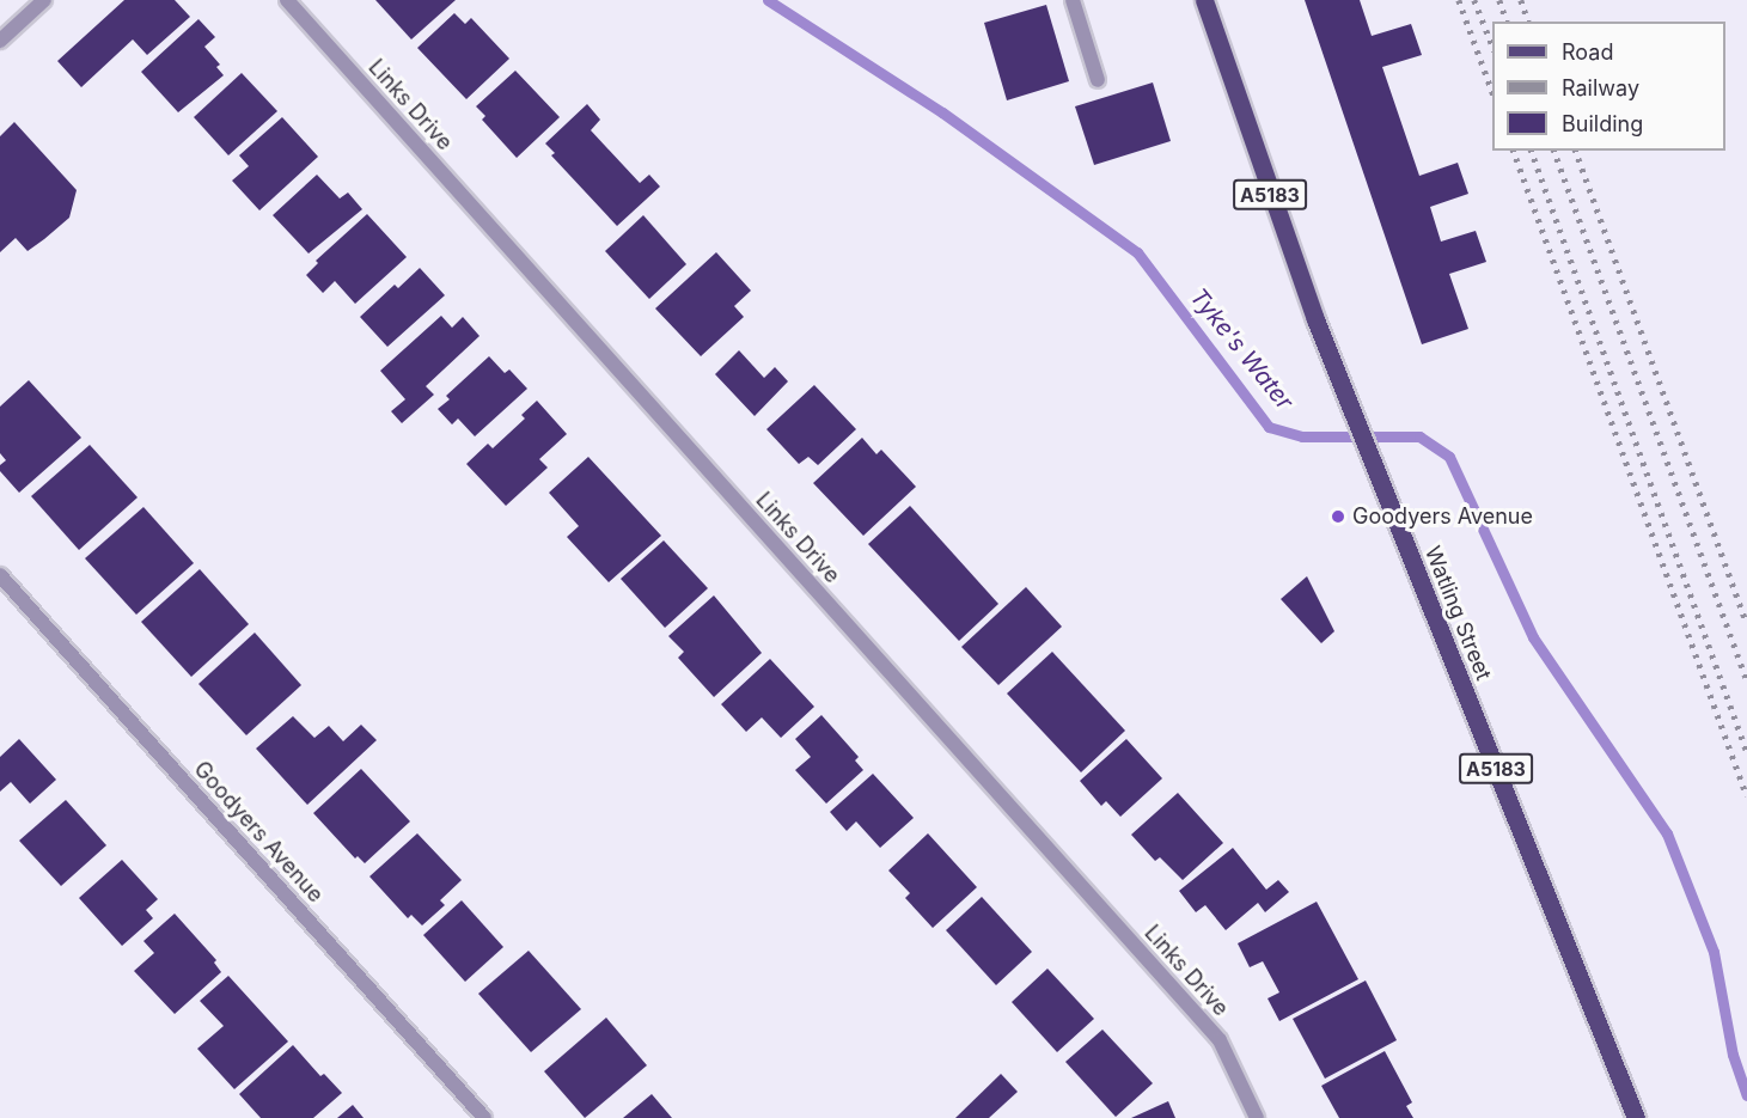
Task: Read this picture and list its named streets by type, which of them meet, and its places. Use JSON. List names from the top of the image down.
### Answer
{
  "streets": {
    "main road": ["A5183", "Watling Street"],
    "street": ["Links Drive", "Goodyers Avenue"]
  },
  "water": ["Tyke's Water"],
  "places": ["Goodyers Avenue"],
  "legend": ["Road", "Railway", "Building"]
}
